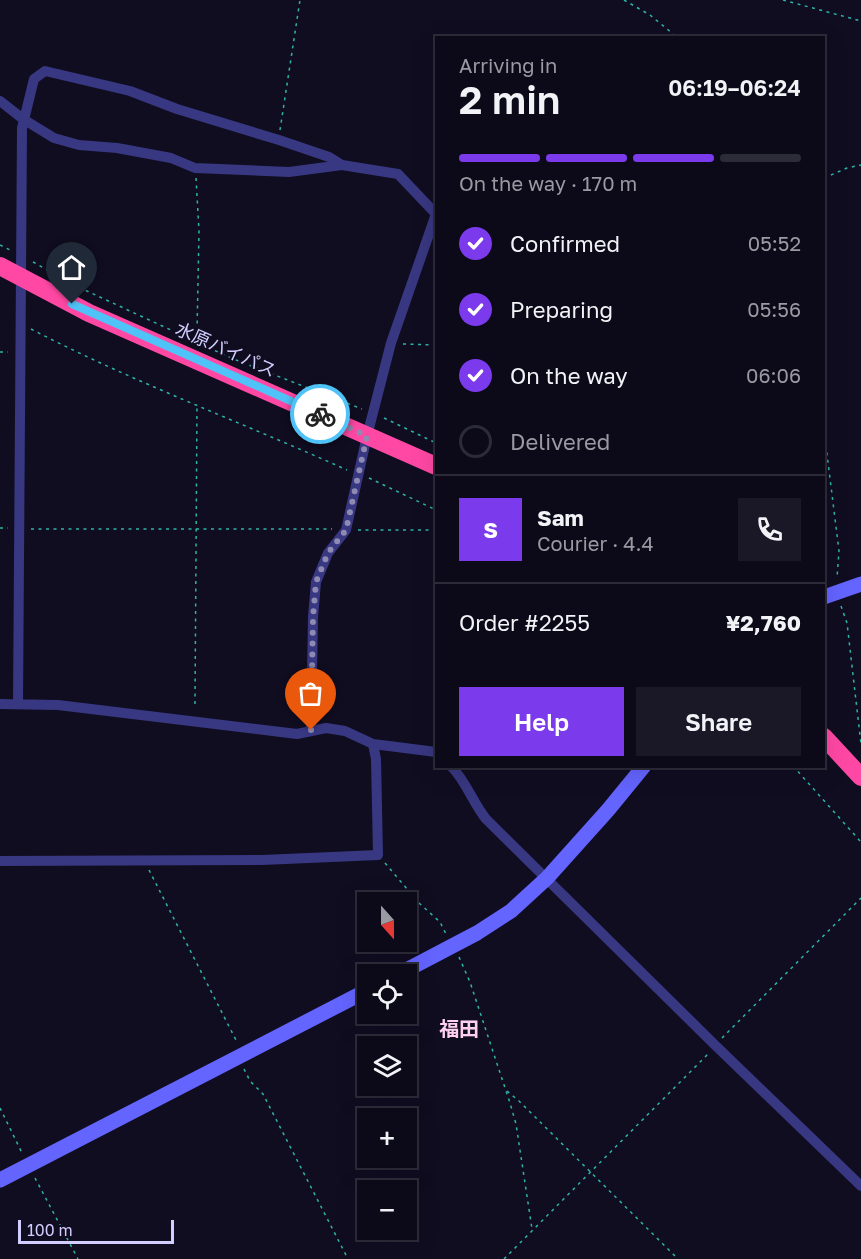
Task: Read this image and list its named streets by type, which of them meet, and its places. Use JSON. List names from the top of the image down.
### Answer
{
  "streets": {
    "highway": ["水原バイパス"]
  },
  "districts": ["福田"],
  "scale_bar": "100 m",
  "north": "bottom",
  "page": {
    "heading": ["2 min", "Arriving in", "06:19–06:24"],
    "panel": [
      "Sam",
      "Courier · 4.4",
      "Order #2255",
      "¥2,760"
    ],
    "bar": "On the way · 170 m",
    "list": [
      ["Confirmed", "05:52"],
      ["Preparing", "05:56"],
      ["On the way", "06:06"],
      "Delivered"
    ],
    "round": "S",
    "buttons": ["Help", "Share"],
    "map_buttons": ["+", "−"],
    "scale": "100 m"
  }
}
